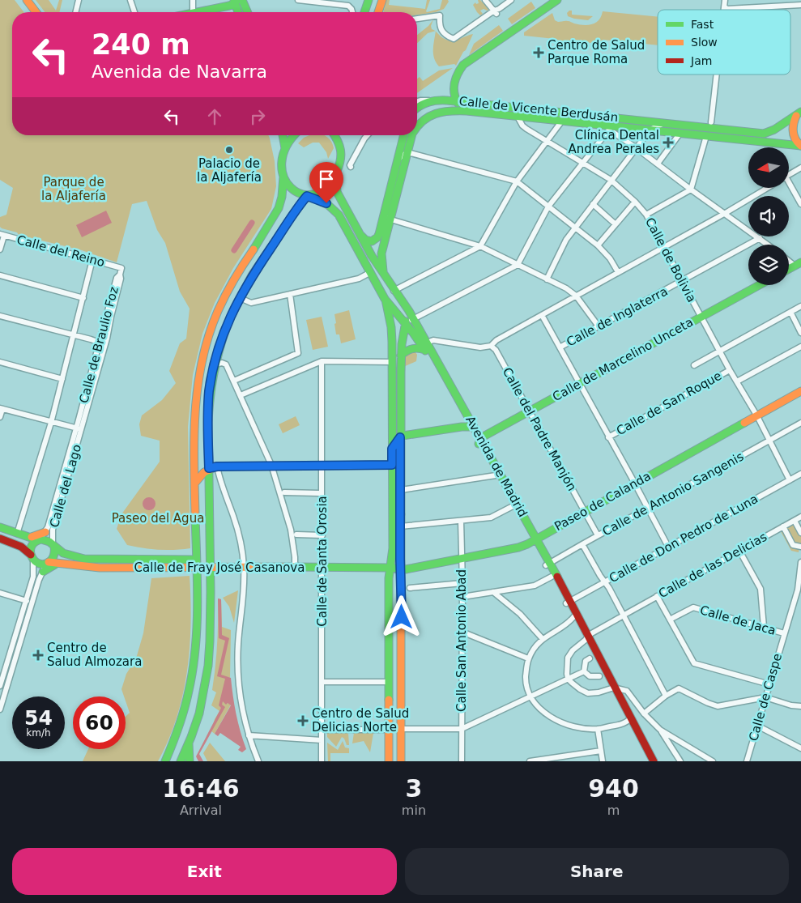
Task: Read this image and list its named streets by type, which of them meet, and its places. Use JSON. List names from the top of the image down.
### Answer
{
  "streets": {
    "main road": [
      "Calle de Vicente Berdusán",
      "Calle de Marcelino Unceta",
      "Avenida de Madrid",
      "Paseo de Calanda",
      "Calle de Fray José Casanova"
    ],
    "street": [
      "Calle del Reino",
      "Calle de Bolivia",
      "Calle de Inglaterra",
      "Calle de Braulio Foz",
      "Calle de San Roque",
      "Calle del Padre Manjón",
      "Calle del Lago",
      "Calle de Antonio Sangenis",
      "Calle de Don Pedro de Luna",
      "Calle de Santa Orosia",
      "Calle de las Delicias",
      "Calle de Jaca",
      "Calle San Antonio Abad",
      "Calle de Caspe"
    ]
  },
  "crossings": [
    ["Calle de Vicente Berdusán", "Calle de Bolivia"],
    ["Calle del Reino", "Calle de Braulio Foz"],
    ["Calle de Bolivia", "Calle de Inglaterra"],
    ["Calle de Bolivia", "Calle de Marcelino Unceta"],
    ["Calle de Bolivia", "Calle de San Roque"],
    ["Calle de Bolivia", "Calle de Antonio Sangenis"],
    ["Calle de Bolivia", "Paseo de Calanda"],
    ["Calle de Bolivia", "Calle de Don Pedro de Luna"],
    ["Calle de Braulio Foz", "Calle del Lago"],
    ["Calle de Marcelino Unceta", "Calle del Padre Manjón"],
    ["Calle de Marcelino Unceta", "Avenida de Madrid"],
    ["Calle del Padre Manjón", "Calle de Antonio Sangenis"],
    ["Calle del Padre Manjón", "Paseo de Calanda"],
    ["Avenida de Madrid", "Calle de Antonio Sangenis"],
    ["Avenida de Madrid", "Paseo de Calanda"],
    ["Avenida de Madrid", "Calle de Don Pedro de Luna"],
    ["Avenida de Madrid", "Calle de las Delicias"],
    ["Calle del Lago", "Calle de Fray José Casanova"],
    ["Paseo de Calanda", "Calle de Fray José Casanova"],
    ["Paseo de Calanda", "Calle San Antonio Abad"],
    ["Calle de Santa Orosia", "Calle de Fray José Casanova"],
    ["Calle de Jaca", "Calle de Caspe"]
  ],
  "parks": ["Parque de la Aljafería", "Paseo del Agua"],
  "places": {
    "health": [
      "Centro de Salud Parque Roma",
      "Clínica Dental Andrea Perales",
      "Centro de Salud Almozara",
      "Centro de Salud Delicias Norte"
    ],
    "other": ["Palacio de la Aljafería"]
  },
  "legend": ["Fast", "Slow", "Jam"],
  "north": "left",
  "page": {
    "turn": ["240 m", "Avenida de Navarra"],
    "speed": "54 km/h",
    "limit": "60",
    "eta": [
      "16:46",
      "Arrival",
      "3",
      "min",
      "940",
      "m"
    ],
    "buttons": ["Exit", "Share"]
  }
}
